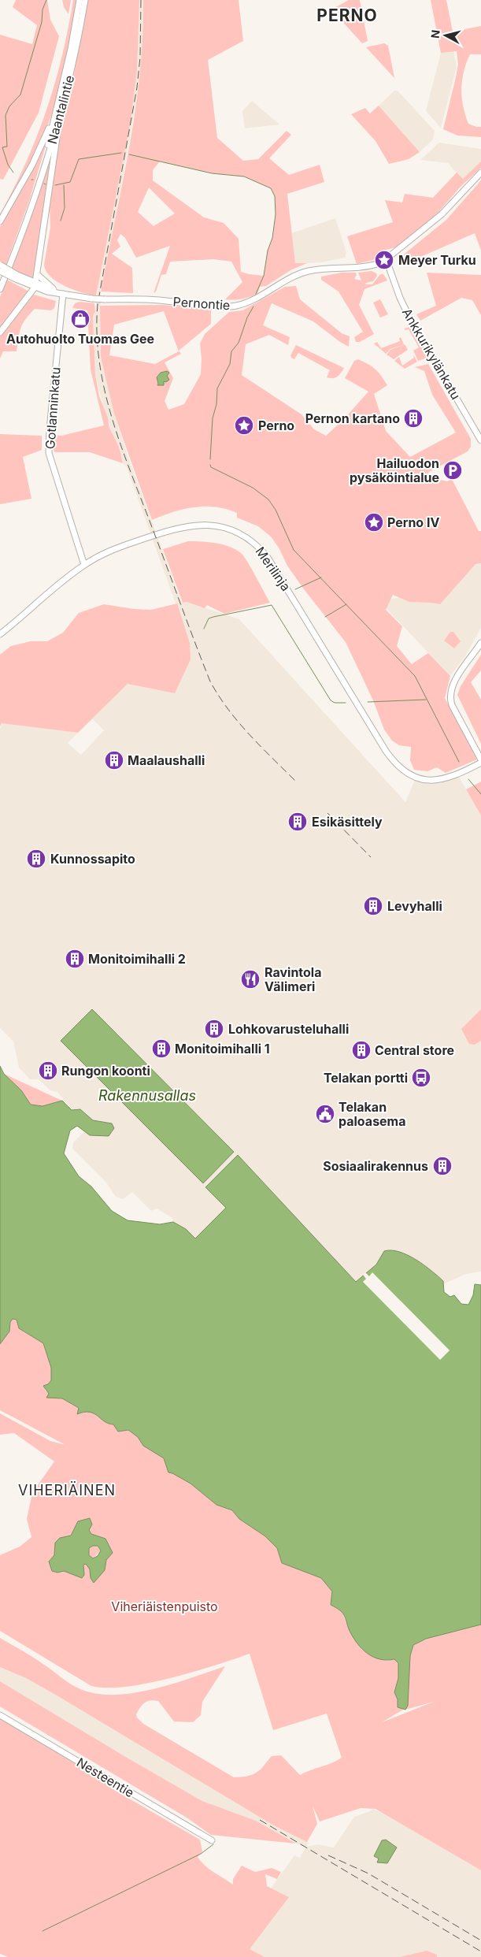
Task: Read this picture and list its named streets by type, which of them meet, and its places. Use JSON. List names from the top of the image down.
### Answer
{
  "streets": {
    "street": [
      "Naantalintie",
      "Pernontie",
      "Ankkurikylänkatu",
      "Gotlanninkatu",
      "Merilinja",
      "Nesteentie"
    ]
  },
  "crossings": [
    ["Pernontie", "Ankkurikylänkatu"],
    ["Pernontie", "Gotlanninkatu"],
    ["Gotlanninkatu", "Merilinja"]
  ],
  "districts": ["PERNO", "VIHERIÄINEN"],
  "water": ["Rakennusallas"],
  "parks": ["Viheriäistenpuisto"],
  "places": {
    "place": ["Meyer Turku", "Perno", "Perno IV"],
    "shop": ["Autohuolto Tuomas Gee"],
    "building": [
      "Pernon kartano",
      "Maalaushalli",
      "Esikäsittely",
      "Kunnossapito",
      "Levyhalli",
      "Monitoimihalli 2",
      "Lohkovarusteluhalli",
      "Monitoimihalli 1",
      "Central store",
      "Rungon koonti",
      "Sosiaalirakennus"
    ],
    "parking": ["Hailuodon pysäköintialue"],
    "restaurant": ["Ravintola Välimeri"],
    "bus stop": ["Telakan portti"],
    "public building": ["Telakan paloasema"]
  },
  "north": "left"
}
